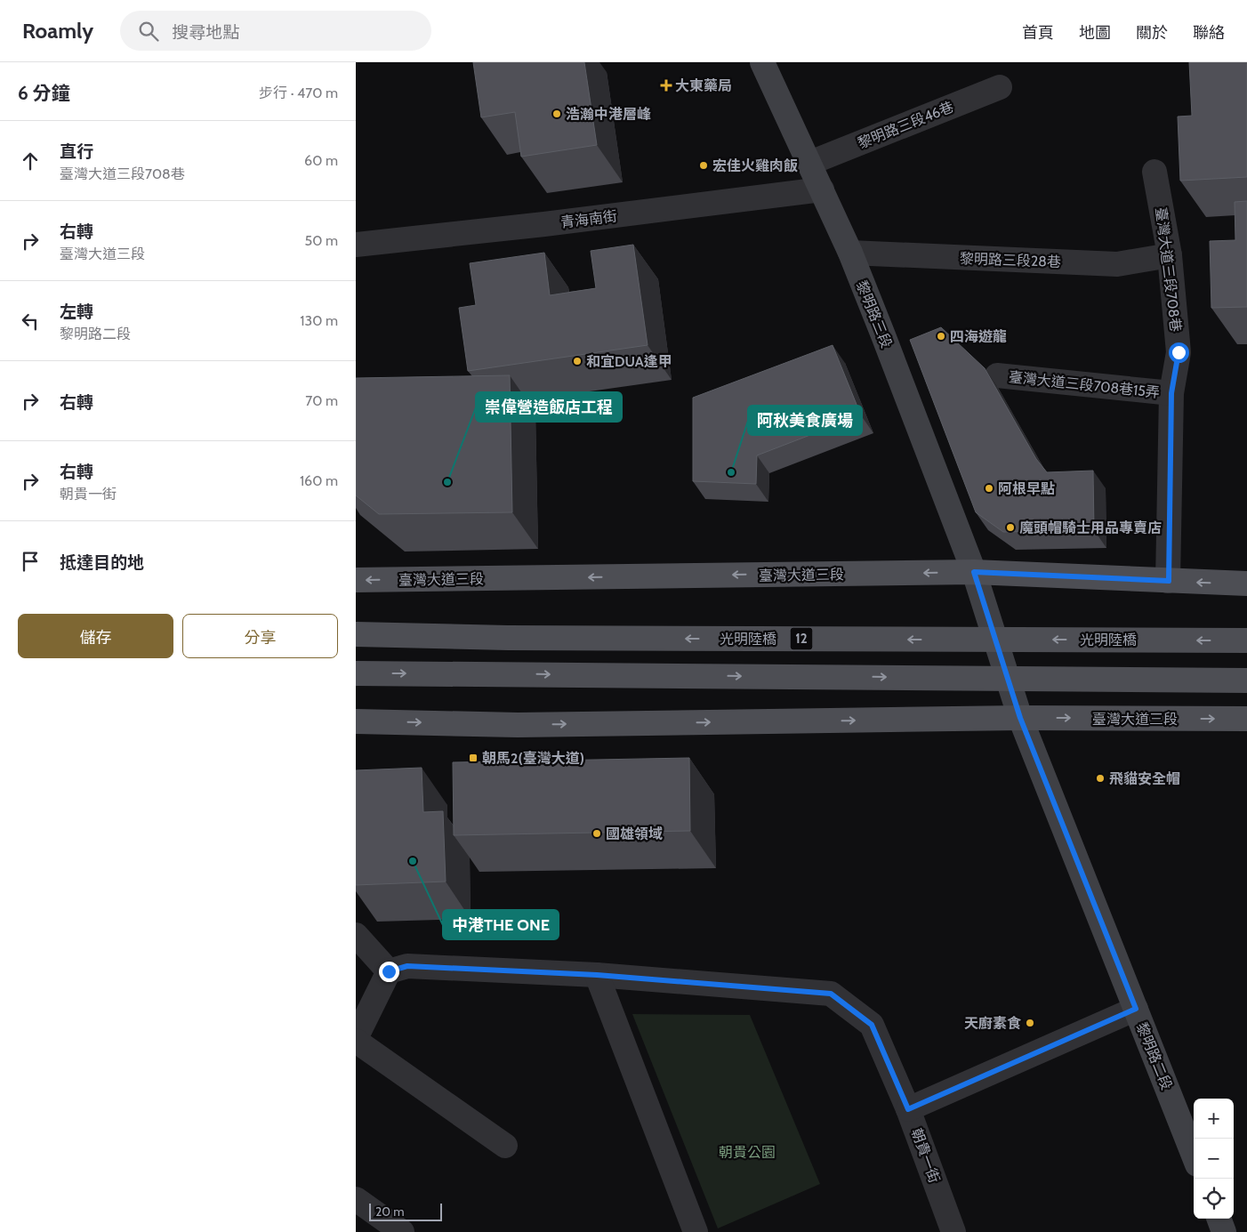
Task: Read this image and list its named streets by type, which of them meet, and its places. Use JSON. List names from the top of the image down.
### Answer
{
  "streets": {
    "main road": [
      "黎明路三段",
      "臺灣大道三段",
      "光明陸橋",
      "12",
      "黎明路二段"
    ],
    "street": [
      "黎明路三段46巷",
      "青海南街",
      "黎明路三段28巷",
      "臺灣大道三段708巷",
      "臺灣大道三段708巷15弄",
      "朝貴一街"
    ]
  },
  "crossings": [
    ["黎明路三段46巷", "黎明路三段"],
    ["青海南街", "黎明路三段"],
    ["黎明路三段28巷", "臺灣大道三段708巷"],
    ["黎明路三段28巷", "黎明路三段"],
    ["臺灣大道三段708巷", "臺灣大道三段708巷15弄"],
    ["臺灣大道三段708巷", "臺灣大道三段"],
    ["黎明路三段", "臺灣大道三段"],
    ["黎明路三段", "黎明路二段"],
    ["臺灣大道三段", "黎明路二段"]
  ],
  "parks": ["朝貴公園"],
  "places": {
    "health": ["大東藥局"],
    "other": [
      "浩瀚中港層峰",
      "宏佳火雞肉飯",
      "四海遊龍",
      "和宜DUA逢甲",
      "阿秋美食廣場",
      "崇偉營造飯店工程",
      "阿根早點",
      "魔頭帽騎士用品專賣店",
      "飛貓安全帽",
      "國雄領域",
      "中港THE ONE",
      "天廚素食"
    ],
    "transit": ["朝馬2(臺灣大道)"]
  },
  "scale_bar": "20 m",
  "page": {
    "header": "Roamly",
    "search": "搜尋地點",
    "nav": [
      "首頁",
      "地圖",
      "關於",
      "聯絡"
    ],
    "heading": ["6 分鐘", "步行 · 470 m"],
    "list": [
      ["直行", "臺灣大道三段708巷", "60 m"],
      ["右轉", "臺灣大道三段", "50 m"],
      ["左轉", "黎明路二段", "130 m"],
      ["右轉", "70 m"],
      ["右轉", "朝貴一街", "160 m"],
      "抵達目的地"
    ],
    "buttons": ["儲存", "分享"],
    "map_buttons": ["+", "−"],
    "scale": "20 m"
  }
}
